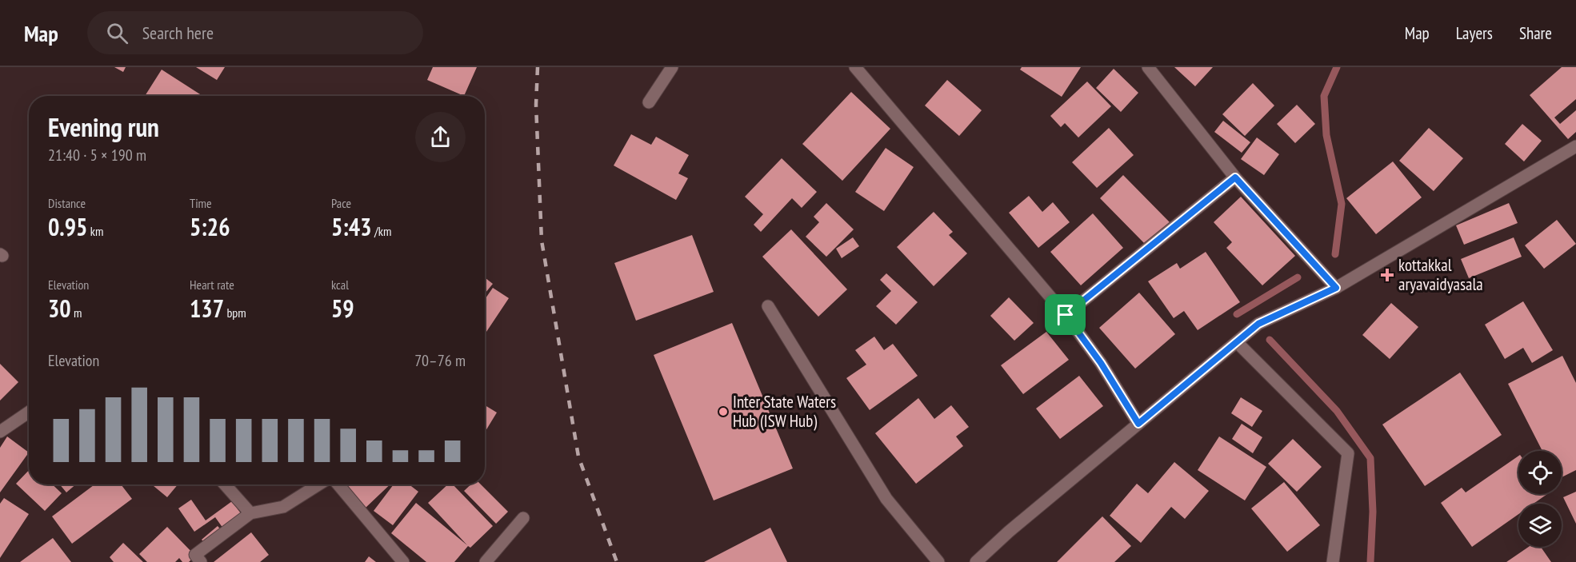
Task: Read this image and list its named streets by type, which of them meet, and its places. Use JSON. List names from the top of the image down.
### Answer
{
  "places": {
    "health": ["kottakkal aryavaidyasala"],
    "other": ["Inter State Waters Hub (ISW Hub)"]
  },
  "page": {
    "header": "Map",
    "search": "Search here",
    "nav": ["Map", "Layers", "Share"],
    "heading": ["Evening run", "21:40 · 5 × 190 m"],
    "stats": [
      ["Distance", "0.95 km"],
      ["Time", "5:26"],
      ["Pace", "5:43 /km"],
      ["Elevation", "30 m"],
      ["Heart rate", "137 bpm"],
      ["kcal", "59"]
    ],
    "chart": ["Elevation", "70–76 m"]
  }
}
